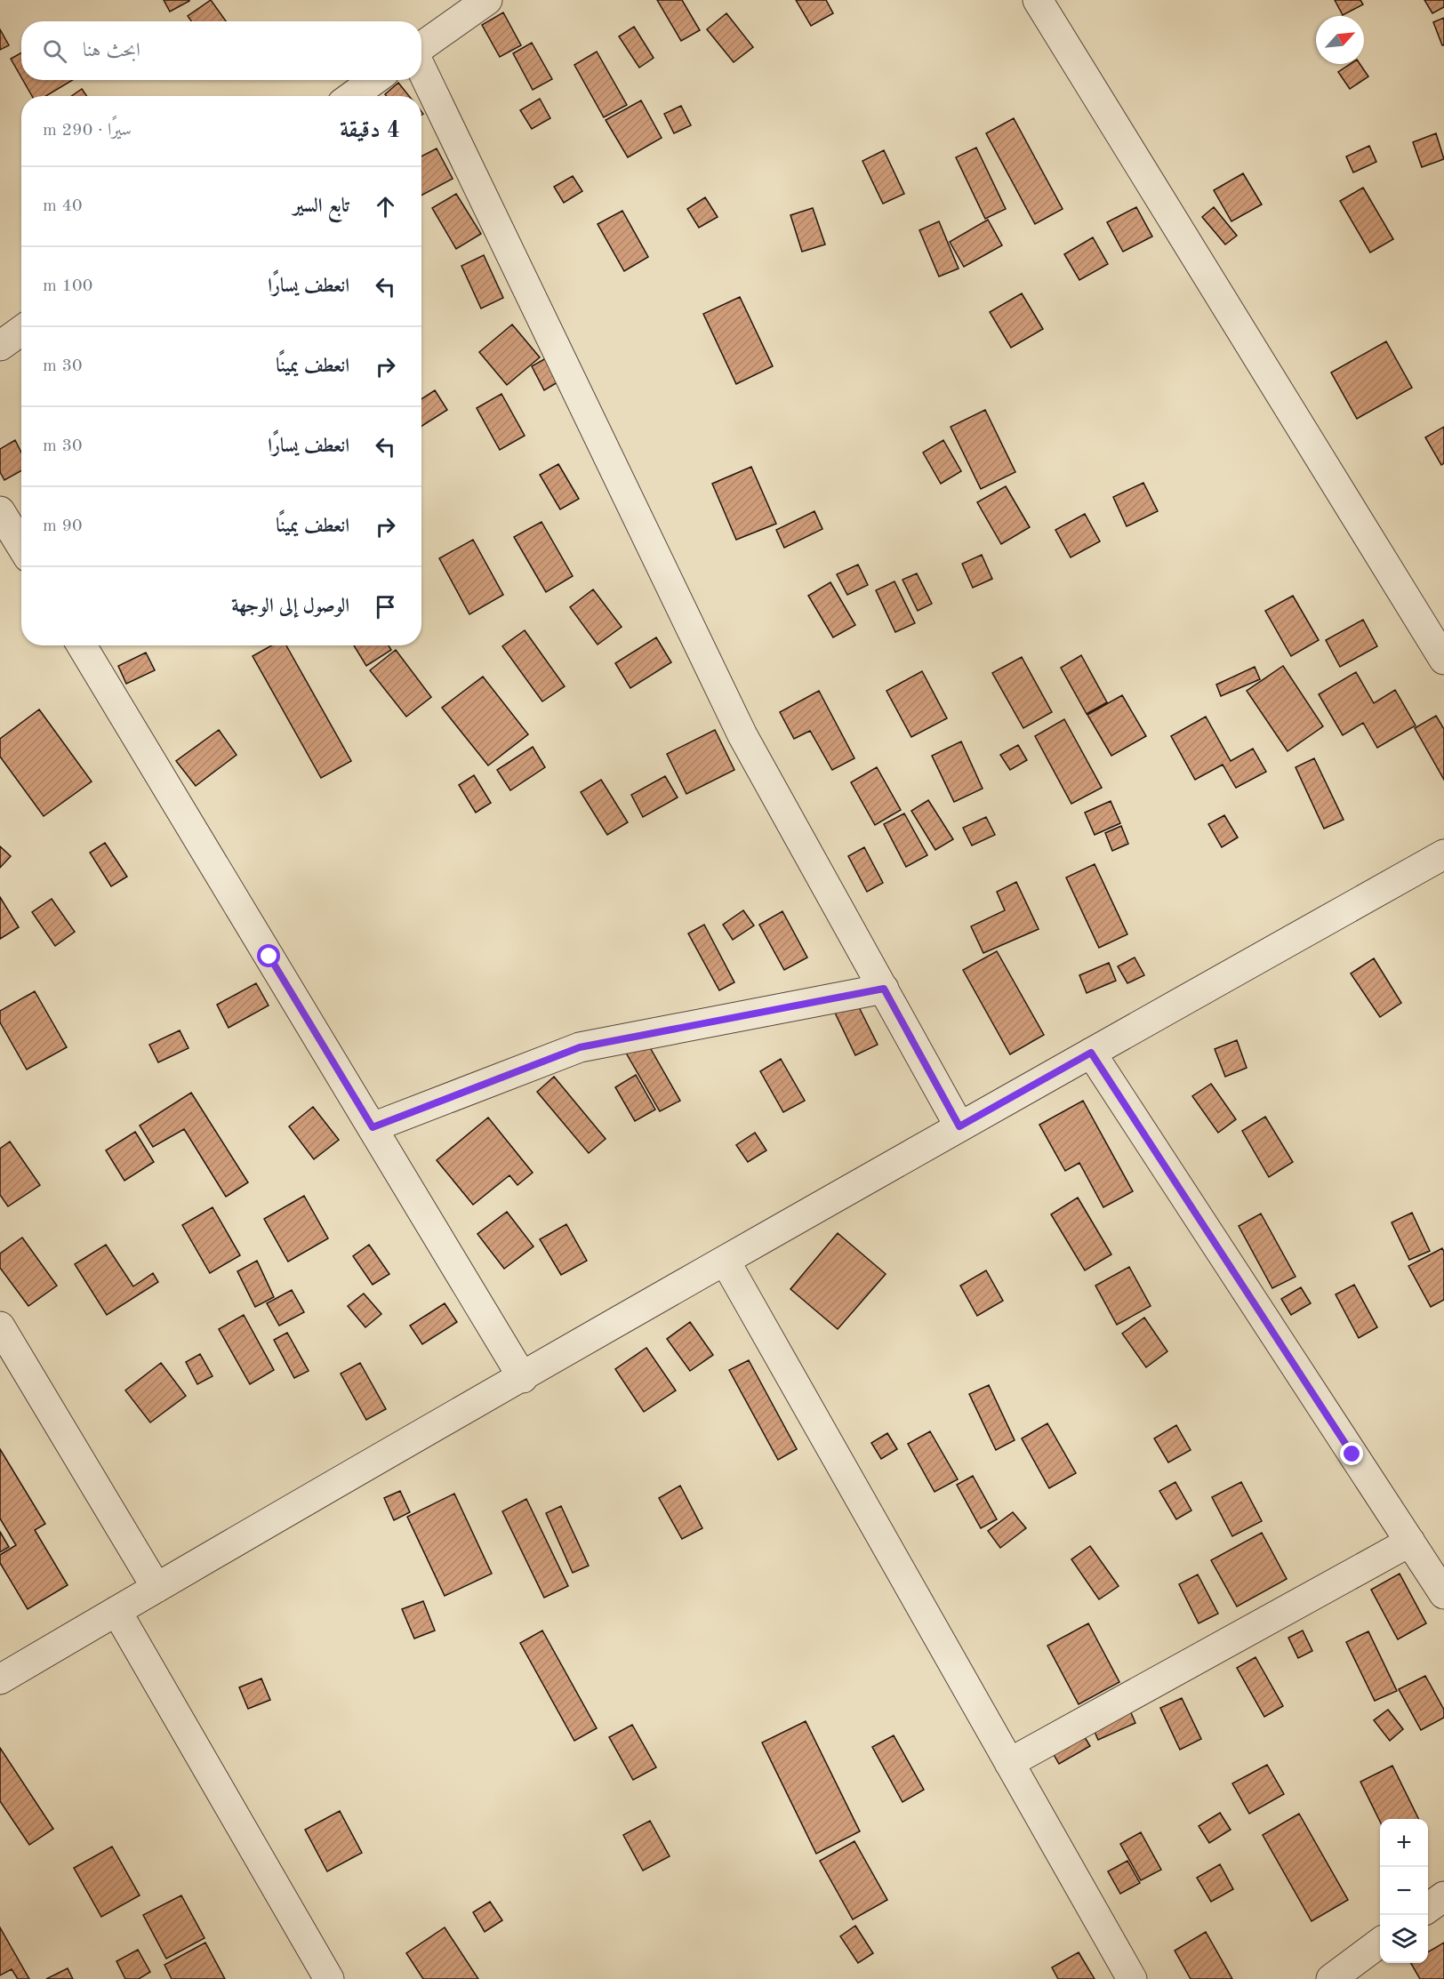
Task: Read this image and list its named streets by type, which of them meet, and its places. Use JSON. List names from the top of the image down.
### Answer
{
  "north": "top right",
  "page": {
    "search": "ابحث هنا",
    "heading": ["4 دقيقة", "سيرًا · 290 m"],
    "list": [
      ["تابع السير", "40 m"],
      ["انعطف يسارًا", "100 m"],
      ["انعطف يمينًا", "30 m"],
      ["انعطف يسارًا", "30 m"],
      ["انعطف يمينًا", "90 m"],
      "الوصول إلى الوجهة"
    ],
    "map_buttons": ["+", "−"]
  }
}
